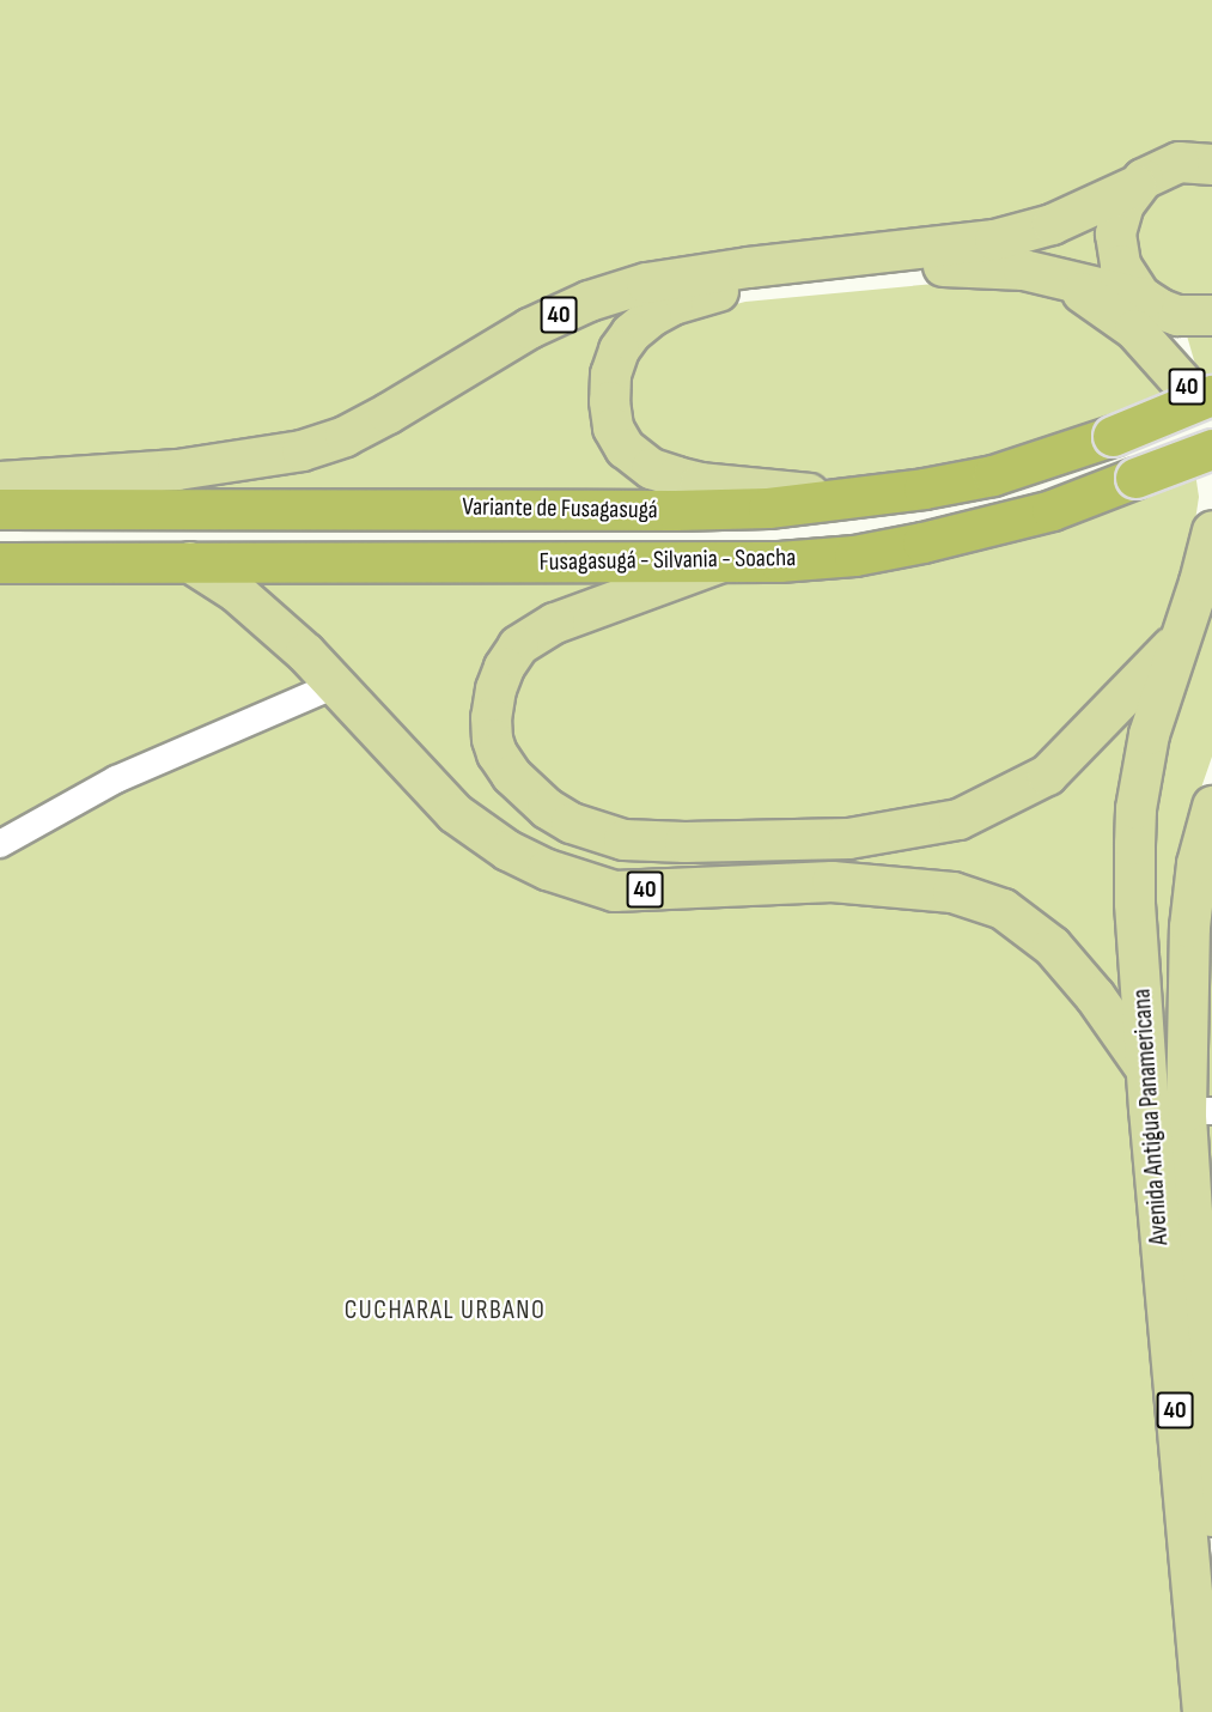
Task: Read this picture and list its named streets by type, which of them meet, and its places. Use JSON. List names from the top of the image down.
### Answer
{
  "streets": {
    "highway": ["40", "Variante de Fusagasugá", "Fusagasugá - Silvania - Soacha"],
    "main road": ["Avenida Antigua Panamericana"]
  },
  "crossings": [
    ["40", "Variante de Fusagasugá"],
    ["40", "Fusagasugá - Silvania - Soacha"],
    ["40", "Avenida Antigua Panamericana"]
  ],
  "districts": ["CUCHARAL URBANO"]
}
